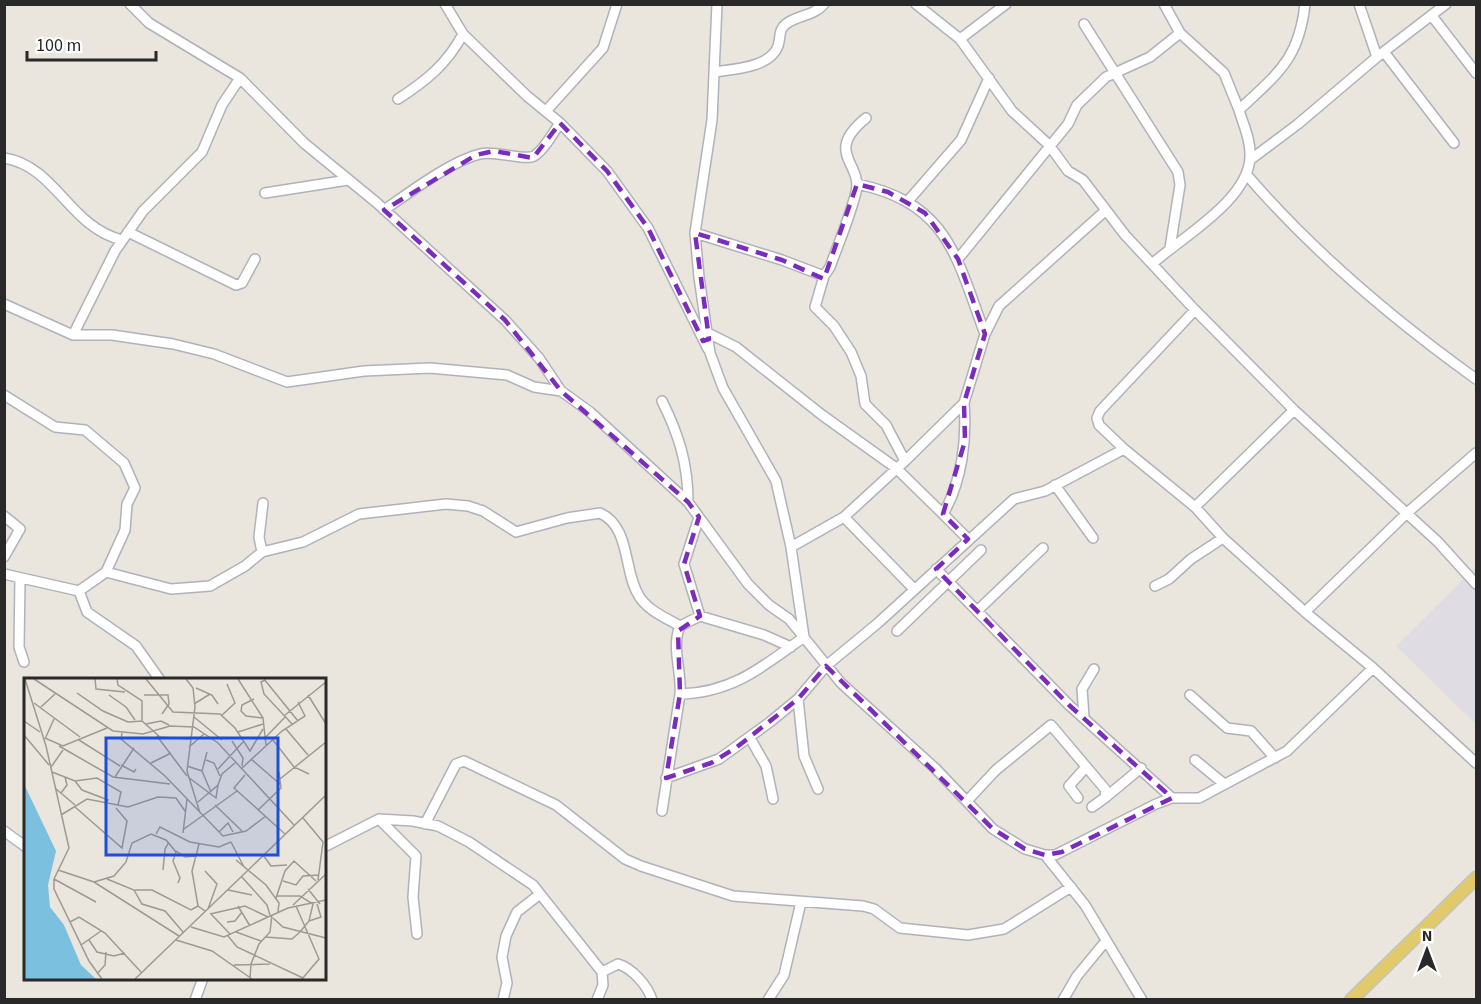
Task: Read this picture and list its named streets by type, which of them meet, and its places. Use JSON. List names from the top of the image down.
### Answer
{
  "scale_bar": "100 m",
  "north": "top"
}
